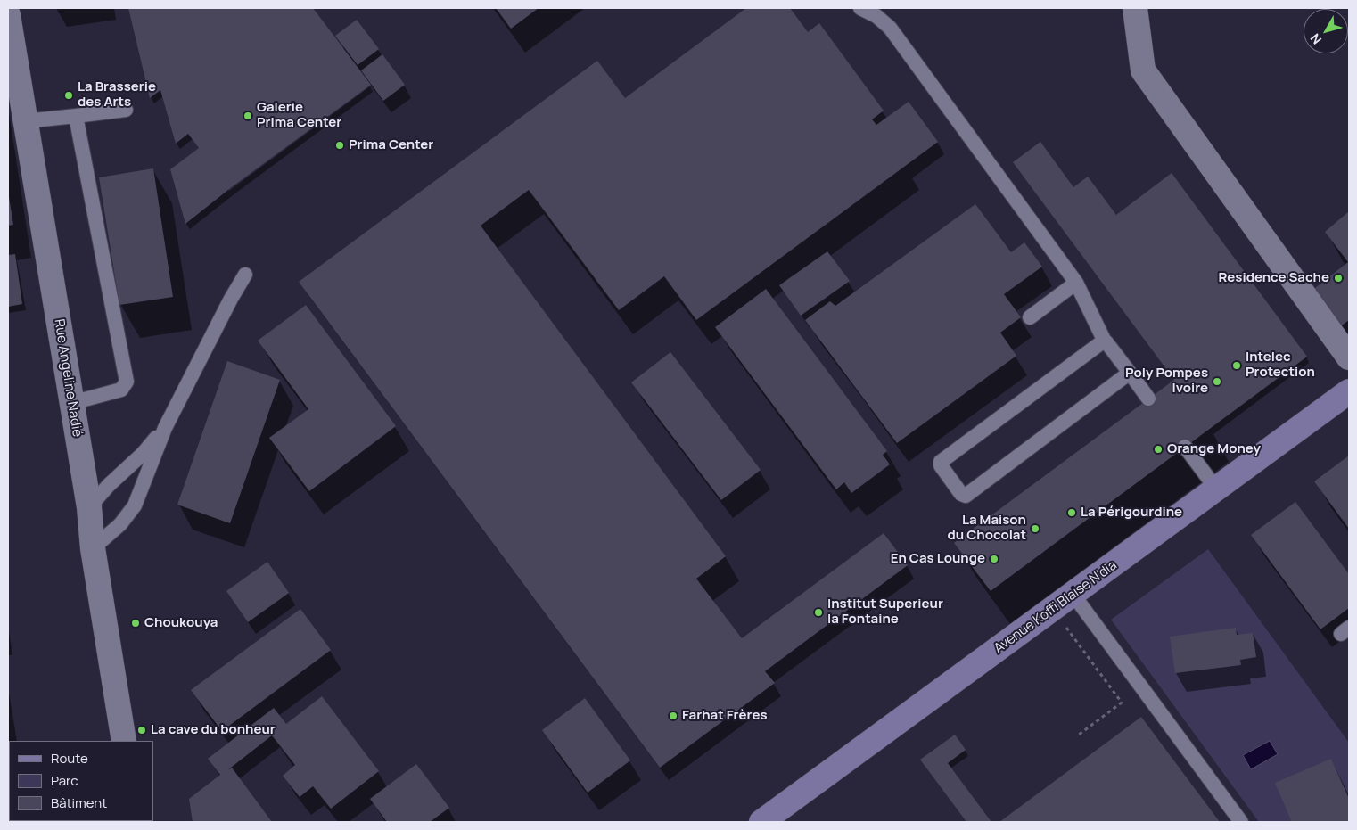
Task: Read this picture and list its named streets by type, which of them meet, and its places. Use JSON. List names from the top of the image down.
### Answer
{
  "streets": {
    "street": ["Rue Angeline Nadié", "Avenue Koffi Blaise N'dia"]
  },
  "places": [
    "La Brasserie des Arts",
    "Galerie Prima Center",
    "Prima Center",
    "Residence Sache",
    "Intelec Protection",
    "Poly Pompes Ivoire",
    "Orange Money",
    "La Périgourdine",
    "La Maison du Chocolat",
    "En Cas Lounge",
    "Institut Superieur la Fontaine",
    "Choukouya",
    "Farhat Frères",
    "La cave du bonheur"
  ],
  "legend": ["Route", "Parc", "Bâtiment"],
  "north": "bottom left"
}
